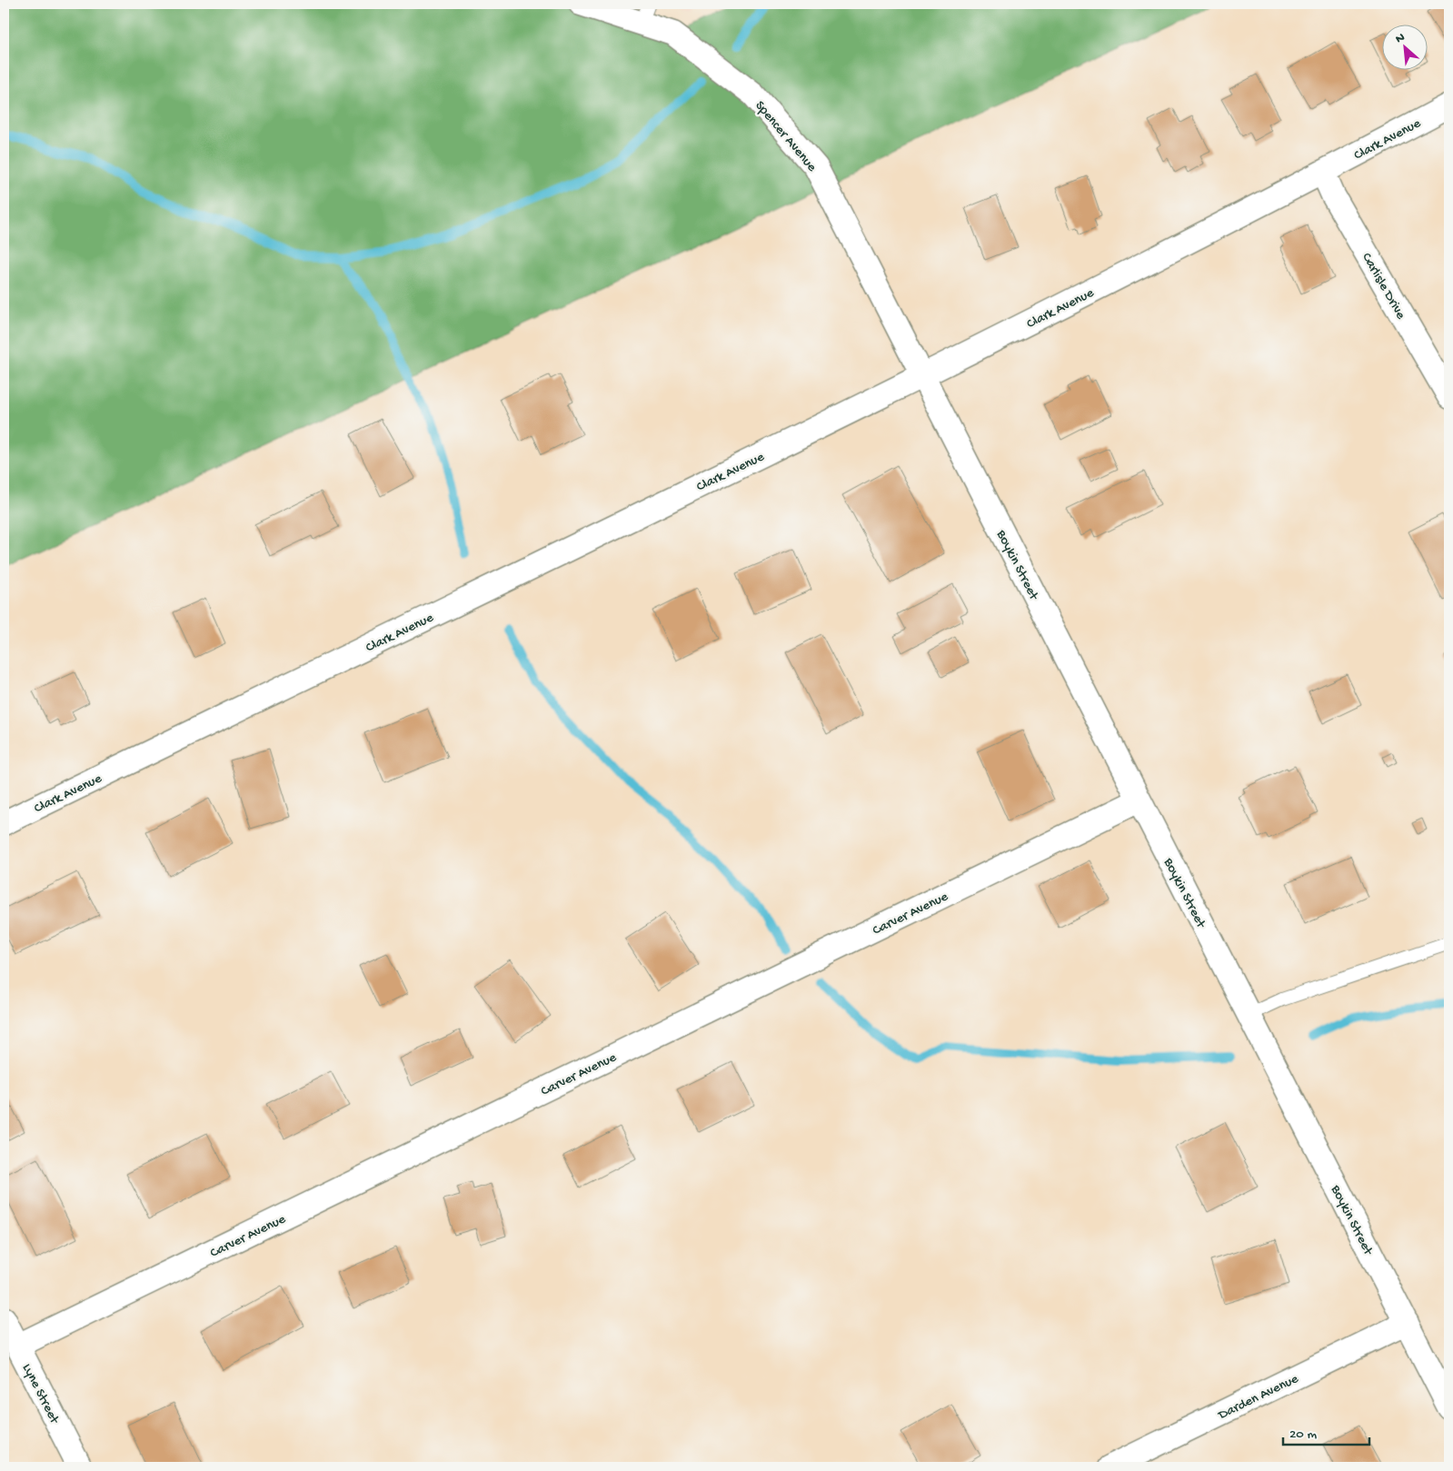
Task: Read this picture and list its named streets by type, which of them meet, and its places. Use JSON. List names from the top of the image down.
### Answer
{
  "streets": {
    "street": [
      "Spencer Avenue",
      "Clark Avenue",
      "Carlisle Drive",
      "Boykin Street",
      "Carver Avenue",
      "Lyne Street",
      "Darden Avenue"
    ]
  },
  "crossings": [
    ["Spencer Avenue", "Clark Avenue"],
    ["Spencer Avenue", "Boykin Street"],
    ["Clark Avenue", "Carlisle Drive"],
    ["Clark Avenue", "Boykin Street"],
    ["Boykin Street", "Carver Avenue"],
    ["Boykin Street", "Darden Avenue"],
    ["Carver Avenue", "Lyne Street"]
  ],
  "scale_bar": "20 m",
  "north": "top left"
}
